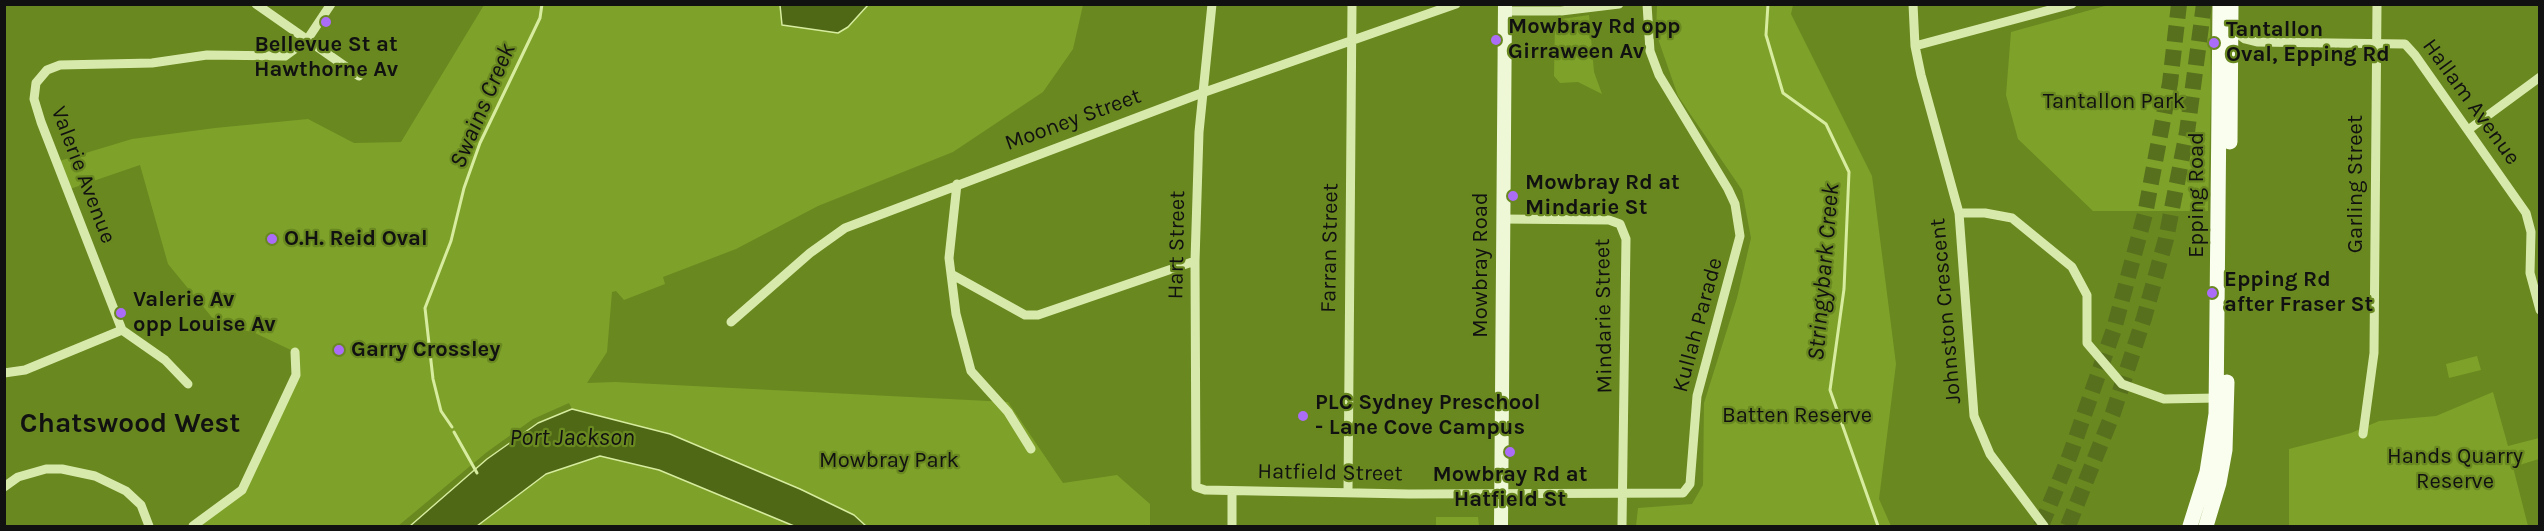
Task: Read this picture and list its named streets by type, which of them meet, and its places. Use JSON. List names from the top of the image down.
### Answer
{
  "streets": {
    "main road": ["Epping Road", "Mowbray Road"],
    "street": [
      "Hallam Avenue",
      "Mooney Street",
      "Valerie Avenue",
      "Garling Street",
      "Hart Street",
      "Farran Street",
      "Johnston Crescent",
      "Mindarie Street",
      "Kullah Parade",
      "Hatfield Street"
    ]
  },
  "crossings": [
    ["Hallam Avenue", "Garling Street"],
    ["Mooney Street", "Hart Street"],
    ["Mooney Street", "Farran Street"],
    ["Hart Street", "Hatfield Street"],
    ["Farran Street", "Hatfield Street"],
    ["Mowbray Road", "Mindarie Street"],
    ["Mowbray Road", "Kullah Parade"],
    ["Mowbray Road", "Hatfield Street"],
    ["Mindarie Street", "Kullah Parade"],
    ["Kullah Parade", "Hatfield Street"]
  ],
  "districts": ["Chatswood West"],
  "water": ["Swains Creek", "Stringybark Creek", "Port Jackson"],
  "parks": [
    "Tantallon Park",
    "Batten Reserve",
    "Hands Quarry Reserve",
    "Mowbray Park"
  ],
  "places": [
    "Bellevue St at Hawthorne Av",
    "Mowbray Rd opp Girraween Av",
    "Tantallon Oval, Epping Rd",
    "Mowbray Rd at Mindarie St",
    "O.H. Reid Oval",
    "Epping Rd after Fraser St",
    "Valerie Av opp Louise Av",
    "Garry Crossley",
    "PLC Sydney Preschool - Lane Cove Campus",
    "Mowbray Rd at Hatfield St"
  ]
}
